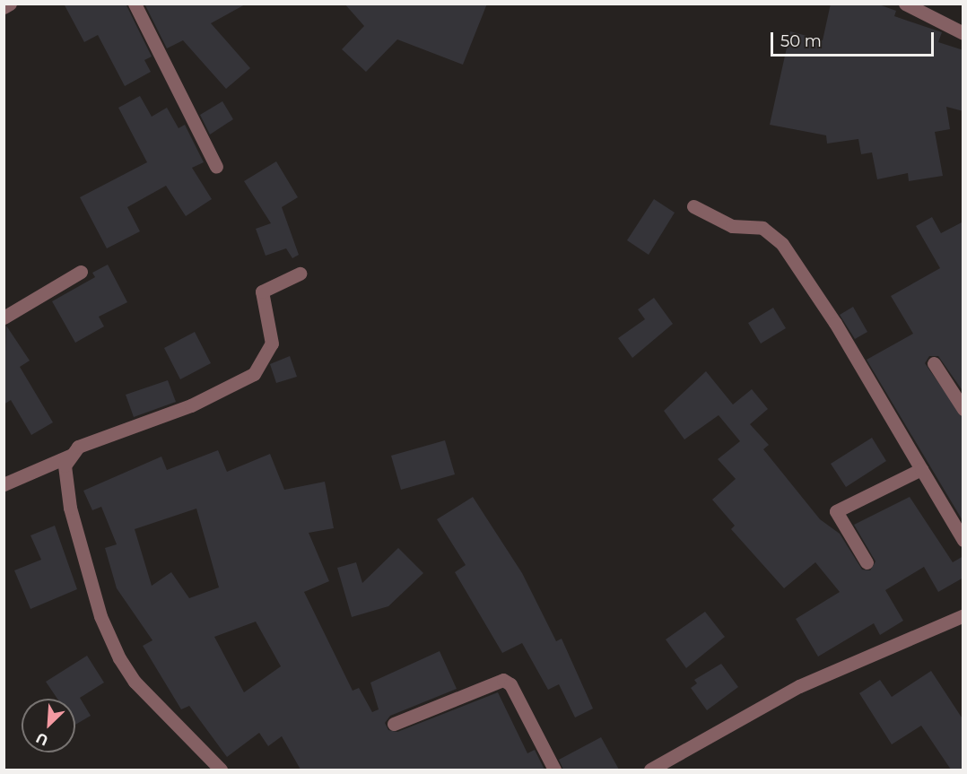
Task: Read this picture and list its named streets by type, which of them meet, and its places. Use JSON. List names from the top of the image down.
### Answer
{
  "scale_bar": "50 m",
  "north": "bottom left"
}
